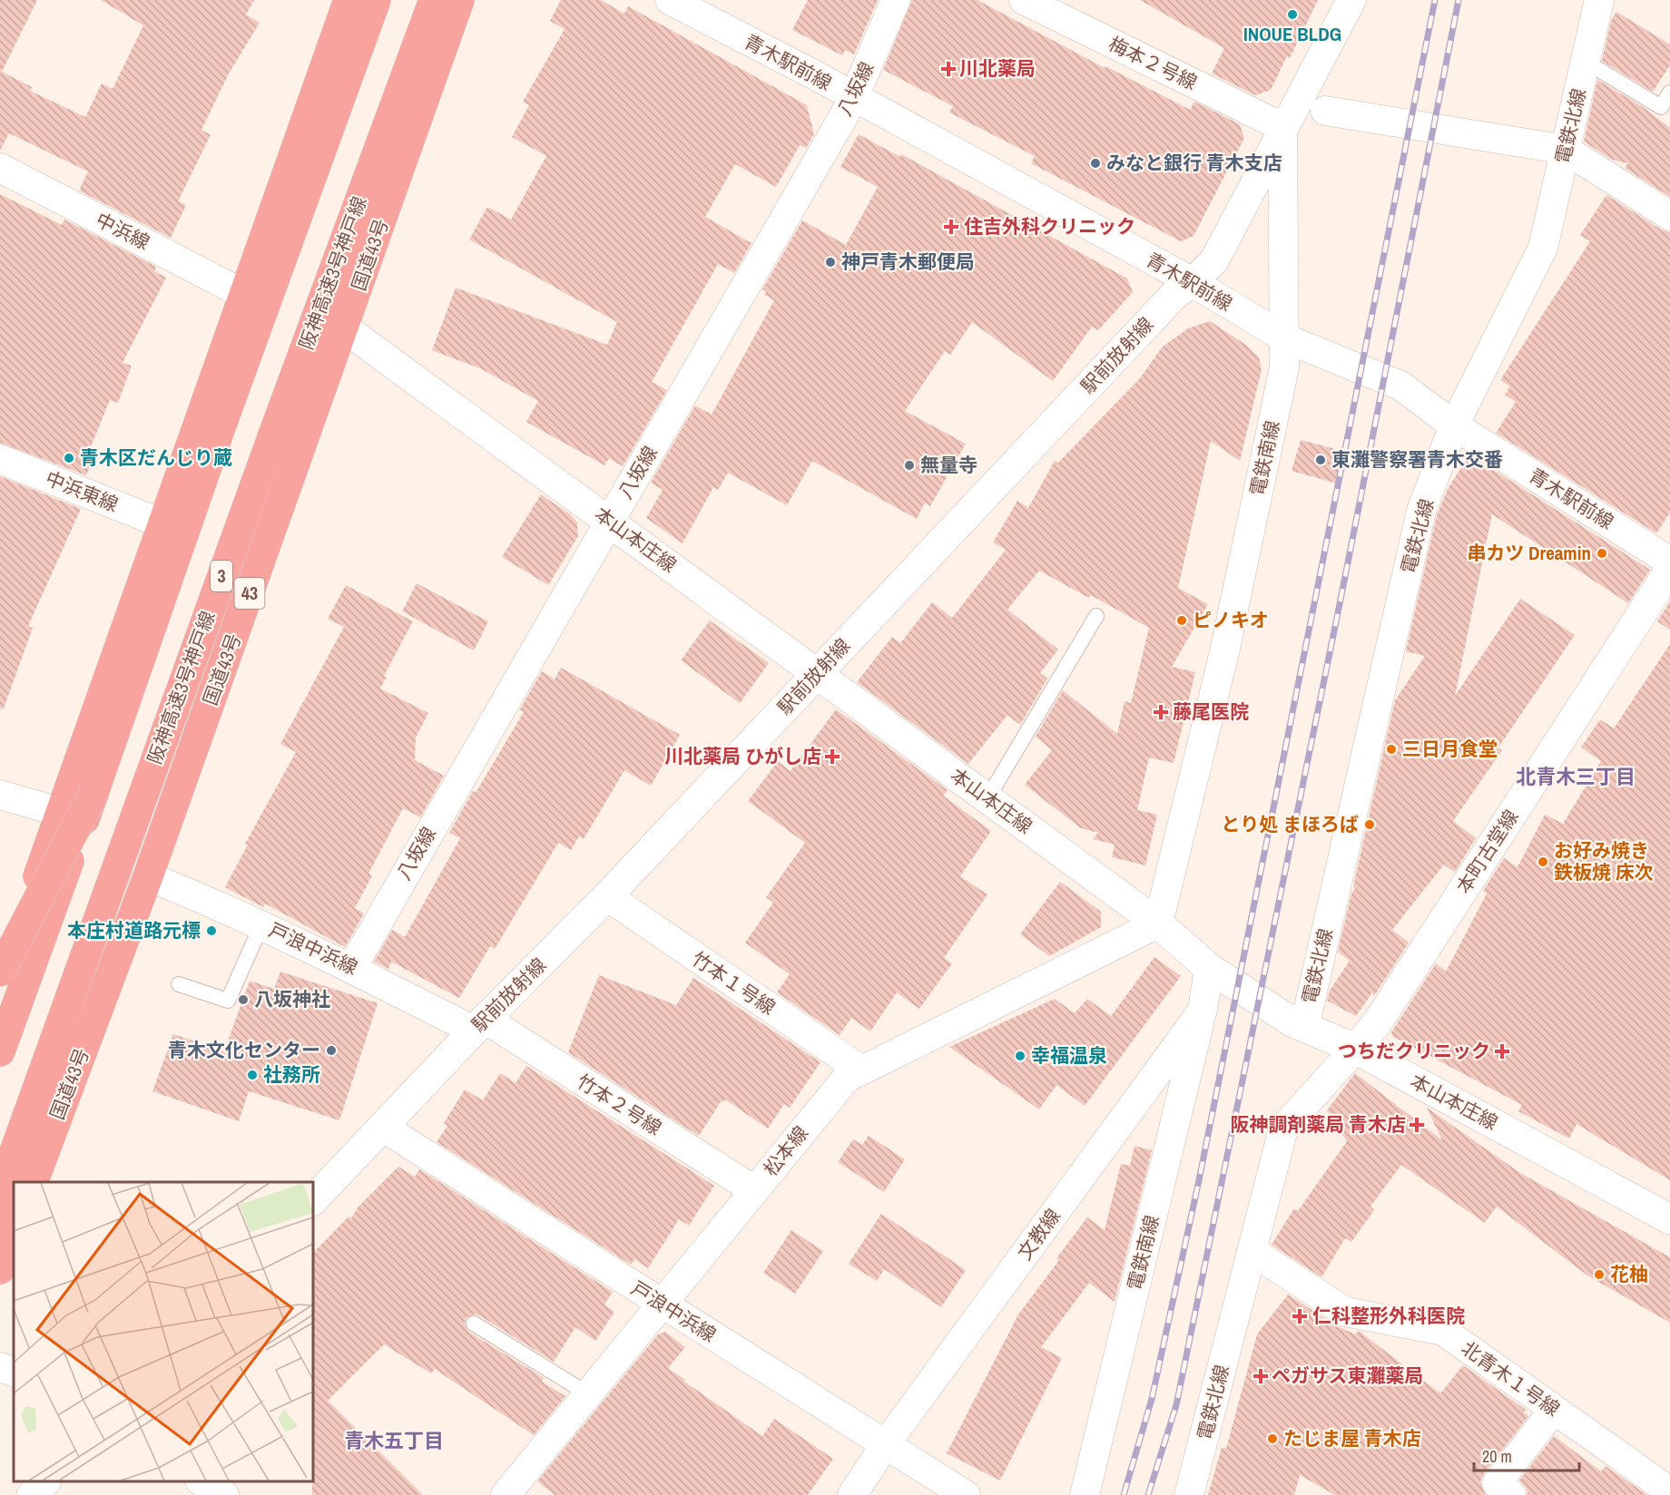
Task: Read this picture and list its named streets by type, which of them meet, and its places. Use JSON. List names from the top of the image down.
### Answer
{
  "streets": {
    "highway": [
      "国道43号",
      "阪神高速3号神戸線",
      "3",
      "43"
    ],
    "street": [
      "青木駅前線",
      "梅本２号線",
      "八坂線",
      "電鉄北線",
      "中浜線",
      "駅前放射線",
      "電鉄南線",
      "中浜東線",
      "本山本庄線",
      "本町古堂線",
      "戸浪中浜線",
      "竹本１号線",
      "竹本２号線",
      "松本線",
      "文教線",
      "北青木１号線"
    ]
  },
  "crossings": [
    ["青木駅前線", "八坂線"],
    ["青木駅前線", "電鉄北線"],
    ["青木駅前線", "駅前放射線"],
    ["青木駅前線", "電鉄南線"],
    ["梅本２号線", "駅前放射線"],
    ["梅本２号線", "電鉄南線"],
    ["八坂線", "本山本庄線"],
    ["八坂線", "戸浪中浜線"],
    ["電鉄北線", "本山本庄線"],
    ["電鉄北線", "本町古堂線"],
    ["電鉄北線", "北青木１号線"],
    ["国道43号", "本山本庄線"],
    ["国道43号", "戸浪中浜線"],
    ["駅前放射線", "電鉄南線"],
    ["駅前放射線", "本山本庄線"],
    ["駅前放射線", "戸浪中浜線"],
    ["駅前放射線", "竹本１号線"],
    ["駅前放射線", "竹本２号線"],
    ["電鉄南線", "本山本庄線"],
    ["電鉄南線", "松本線"],
    ["電鉄南線", "文教線"],
    ["本山本庄線", "本町古堂線"],
    ["本山本庄線", "松本線"],
    ["本山本庄線", "文教線"],
    ["戸浪中浜線", "竹本２号線"],
    ["戸浪中浜線", "松本線"],
    ["戸浪中浜線", "文教線"],
    ["竹本１号線", "松本線"],
    ["竹本２号線", "松本線"]
  ],
  "districts": ["北青木三丁目", "青木五丁目"],
  "places": {
    "other": [
      "INOUE BLDG",
      "みなと銀行 青木支店",
      "神戸青木郵便局",
      "青木区だんじり蔵",
      "東灘警察署青木交番",
      "無量寺",
      "串カツ Dreamin",
      "ピノキオ",
      "三日月食堂",
      "とり処 まほろば",
      "お好み焼き 鉄板焼 床次",
      "本庄村道路元標",
      "八坂神社",
      "青木文化センター",
      "幸福温泉",
      "社務所",
      "花柚",
      "たじま屋 青木店"
    ],
    "health": [
      "川北薬局",
      "住吉外科クリニック",
      "藤尾医院",
      "川北薬局 ひがし店",
      "つちだクリニック",
      "阪神調剤薬局 青木店",
      "仁科整形外科医院",
      "ペガサス東灘薬局"
    ]
  },
  "scale_bar": "20 m"
}
